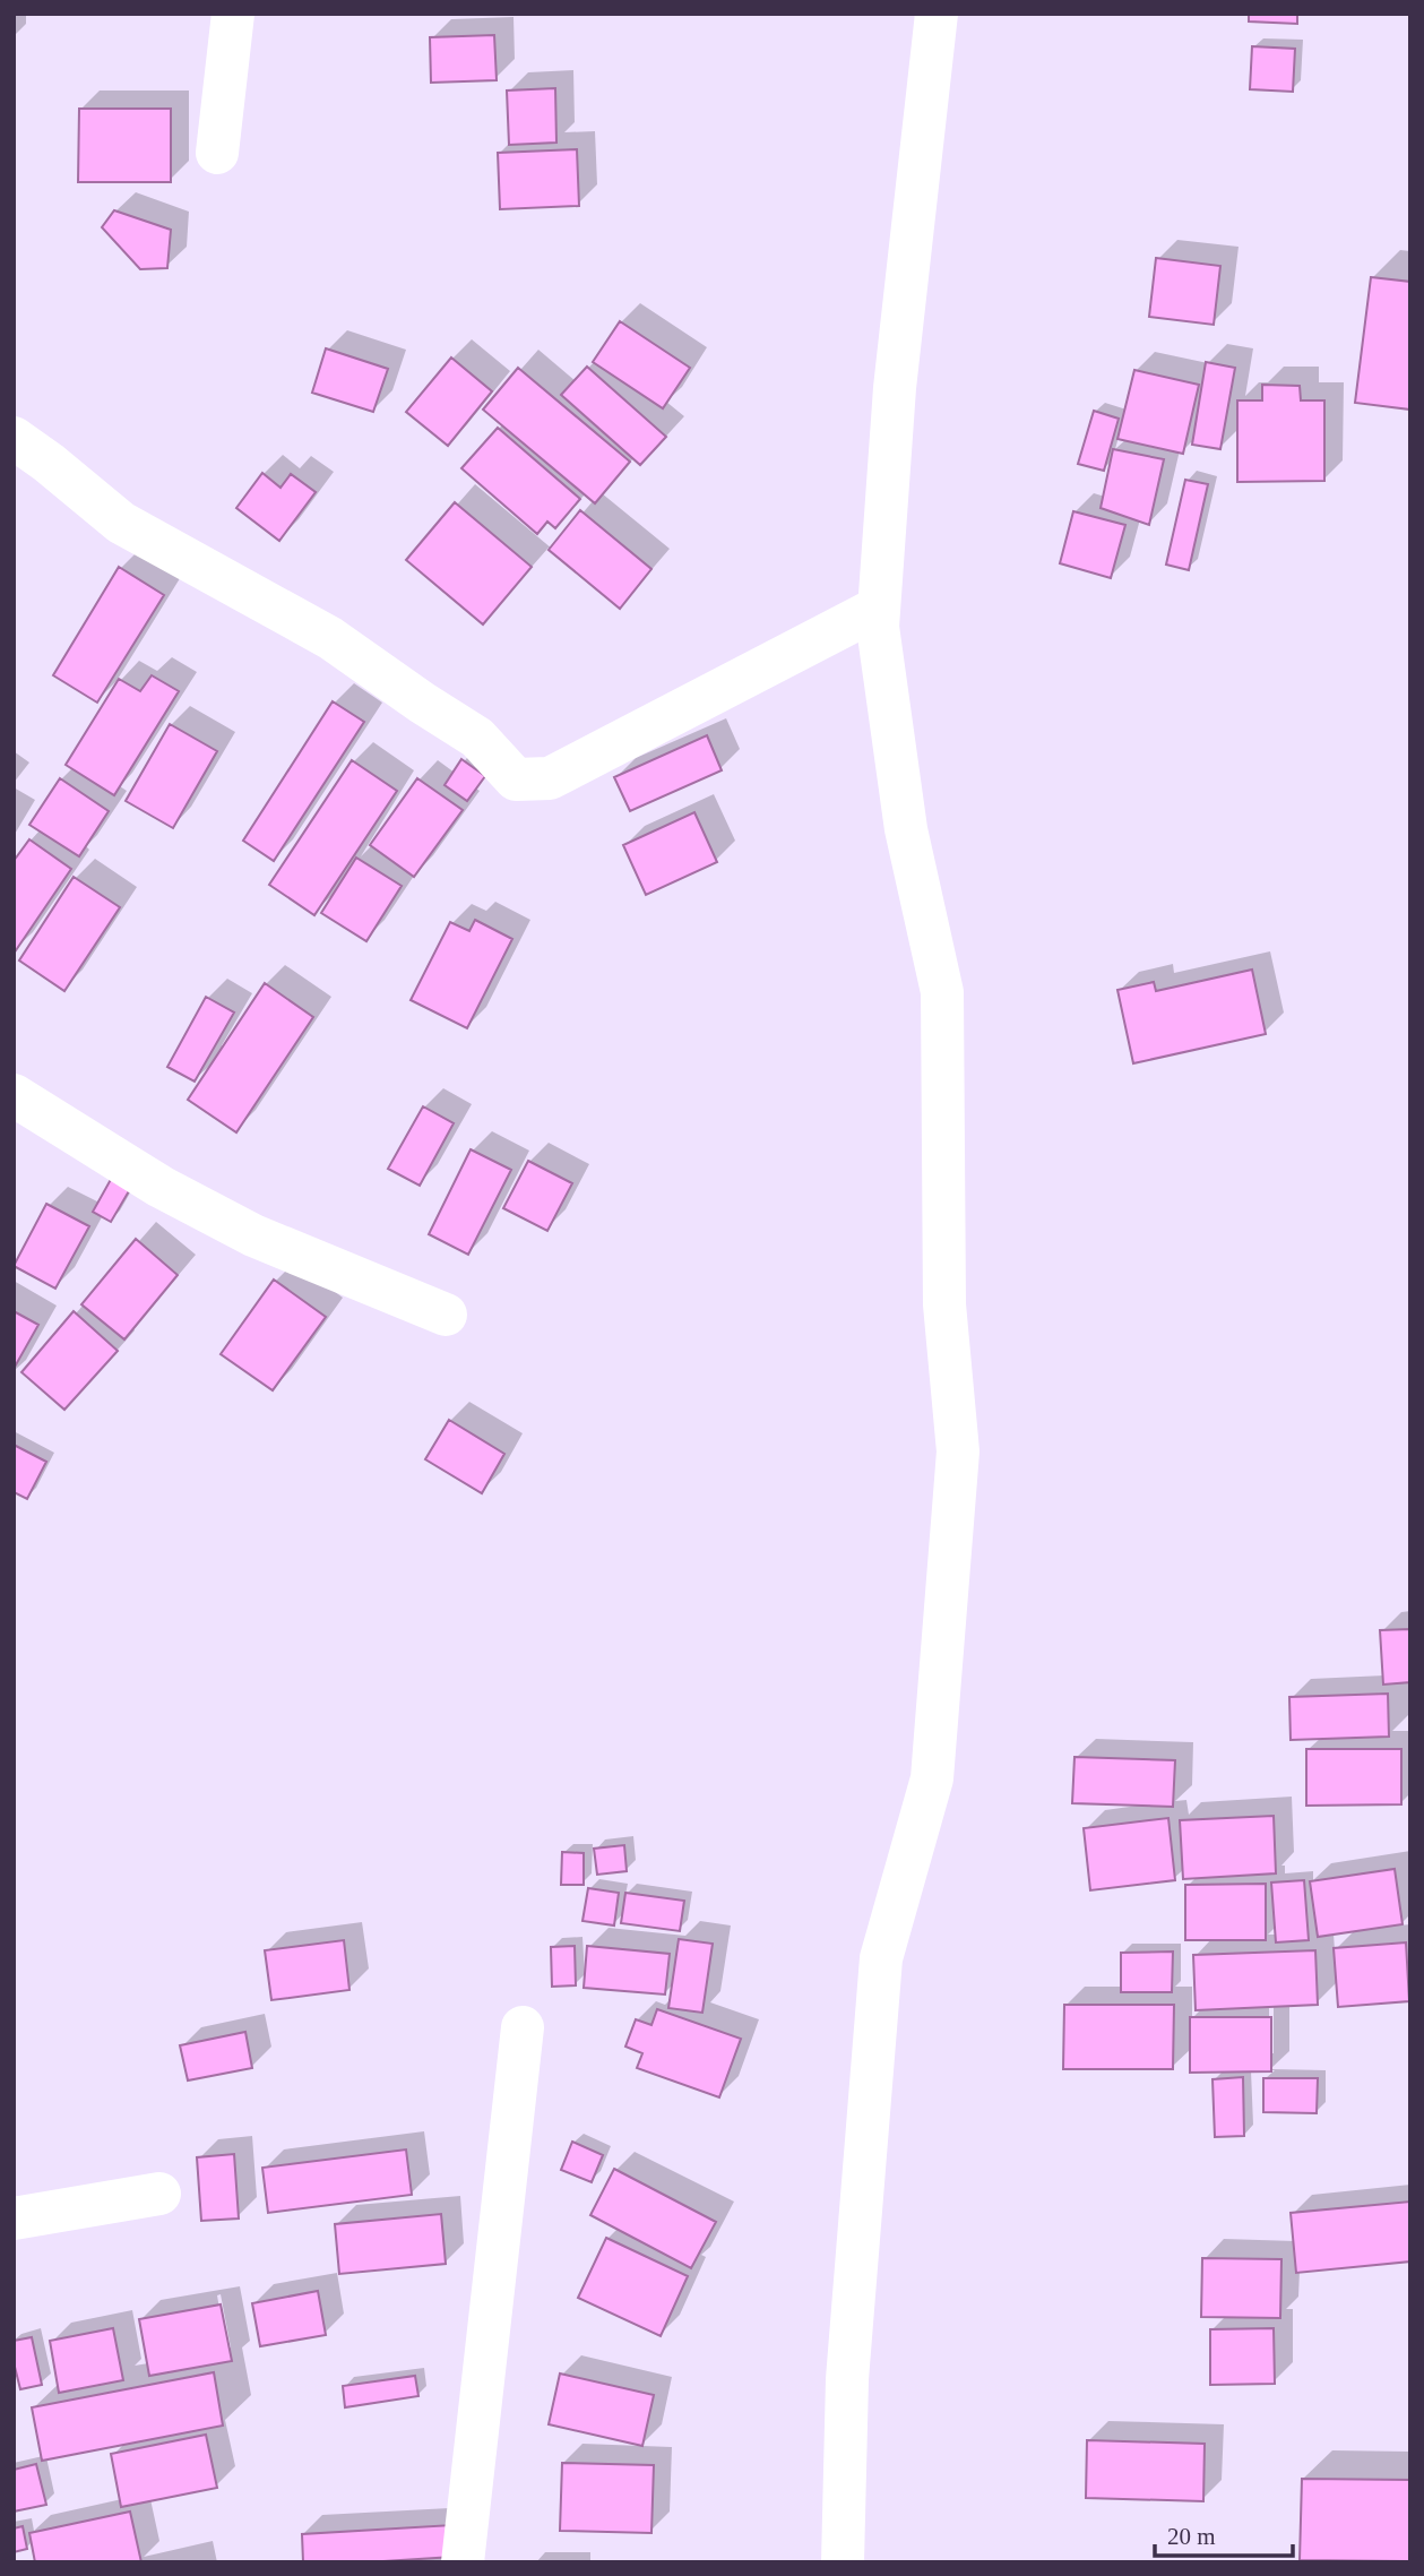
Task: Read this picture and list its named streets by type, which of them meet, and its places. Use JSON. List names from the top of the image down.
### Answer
{
  "scale_bar": "20 m"
}
